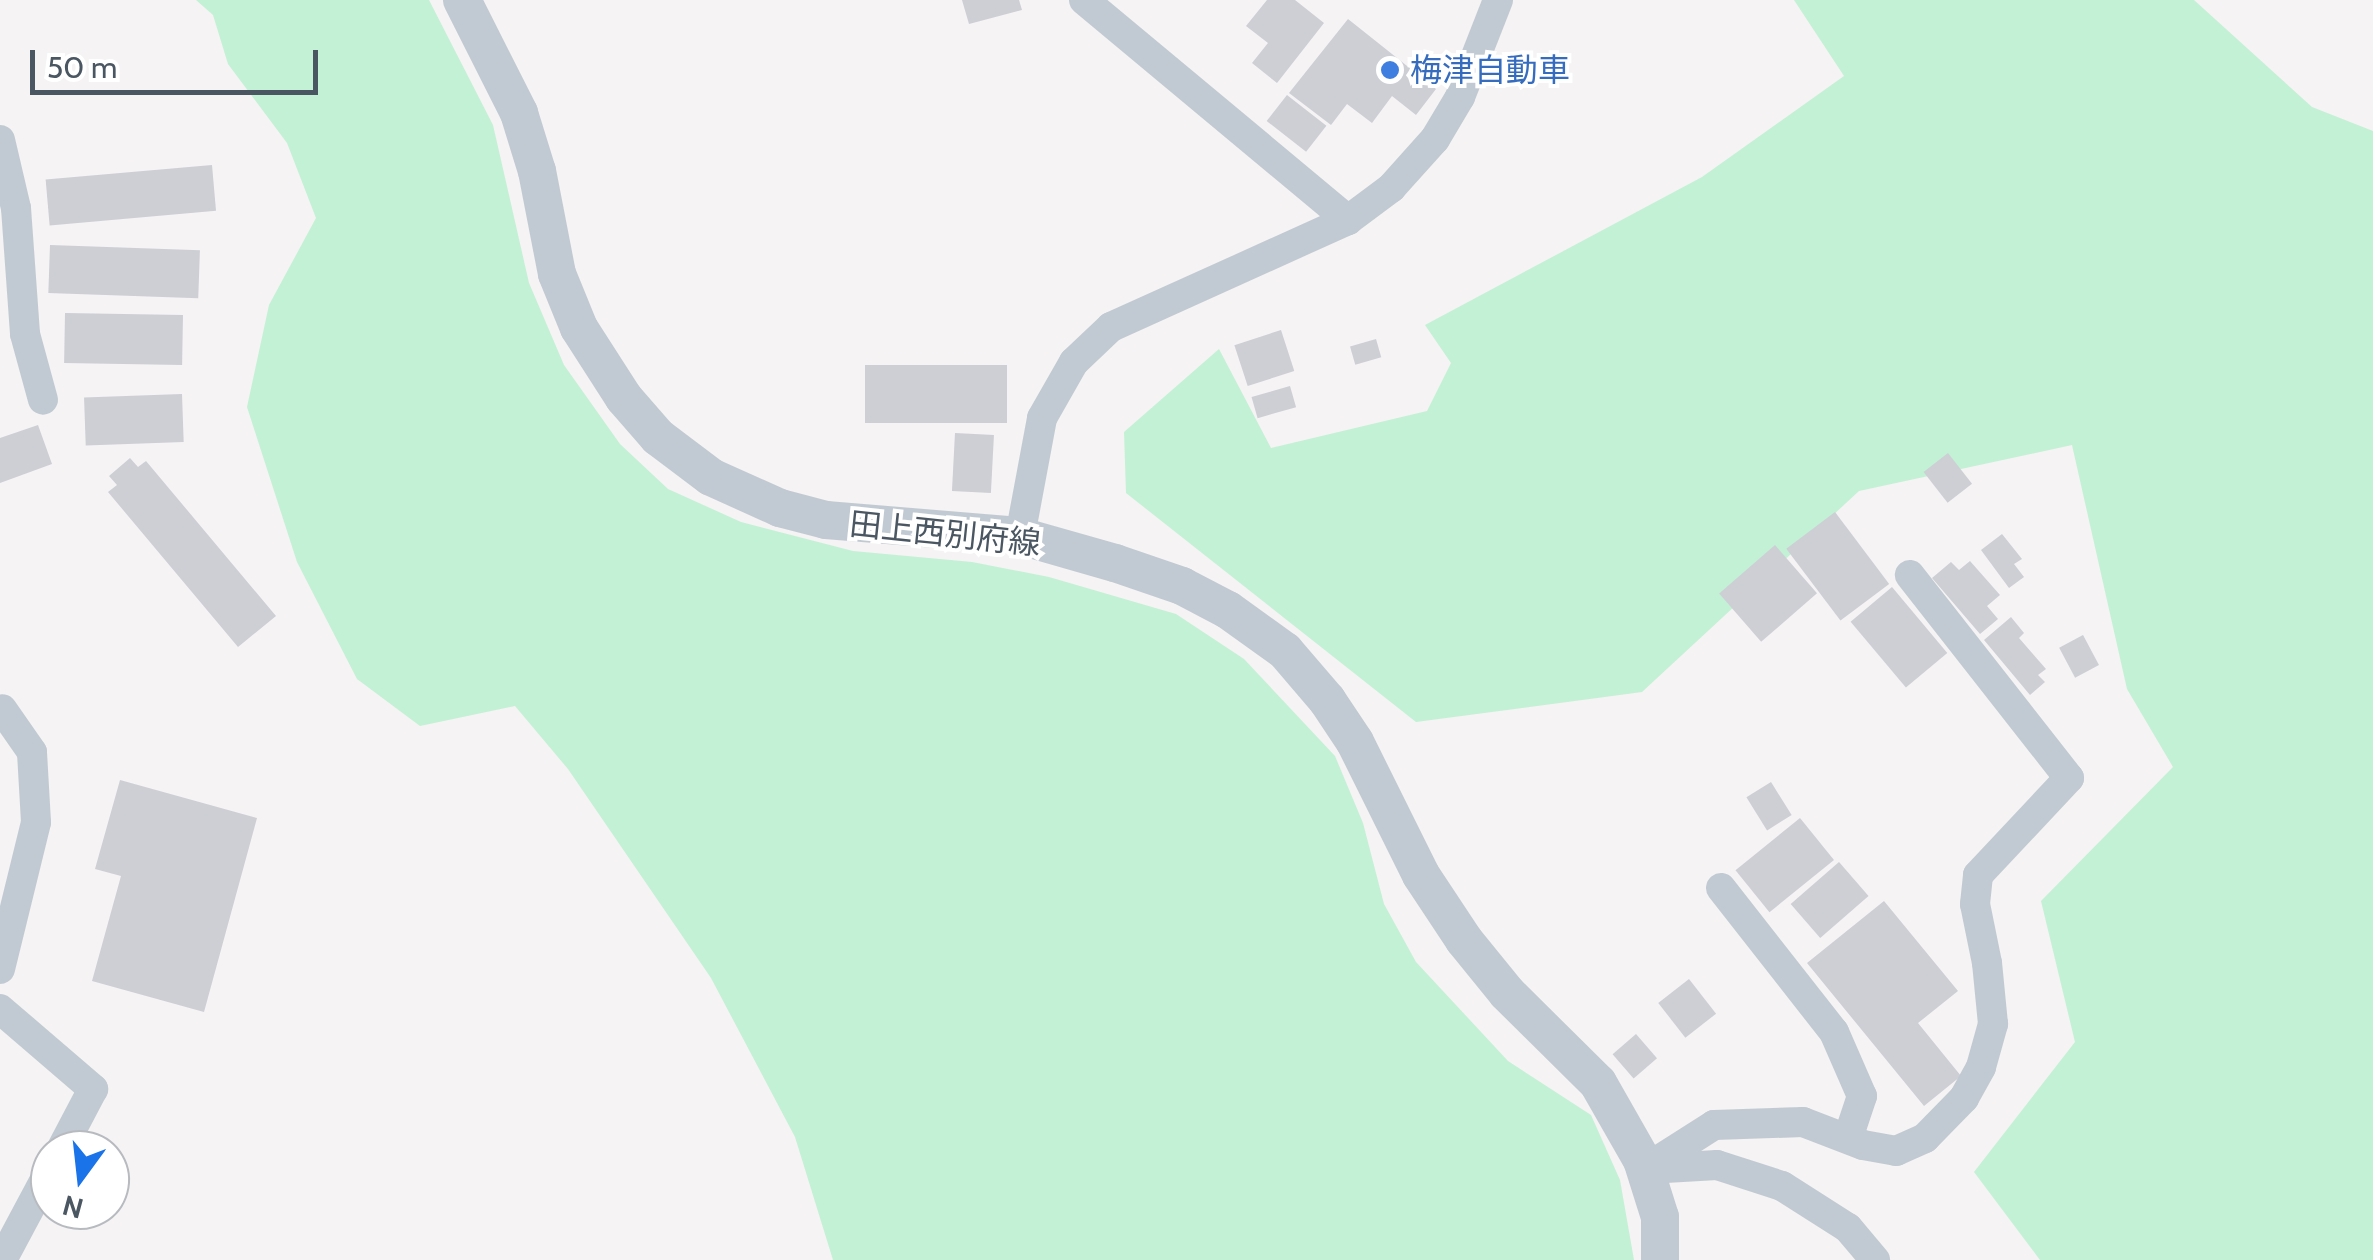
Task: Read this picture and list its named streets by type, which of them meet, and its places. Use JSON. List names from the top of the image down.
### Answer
{
  "streets": {
    "street": ["田上西別府線"]
  },
  "places": ["梅津自動車"],
  "scale_bar": "50 m",
  "north": "bottom"
}
